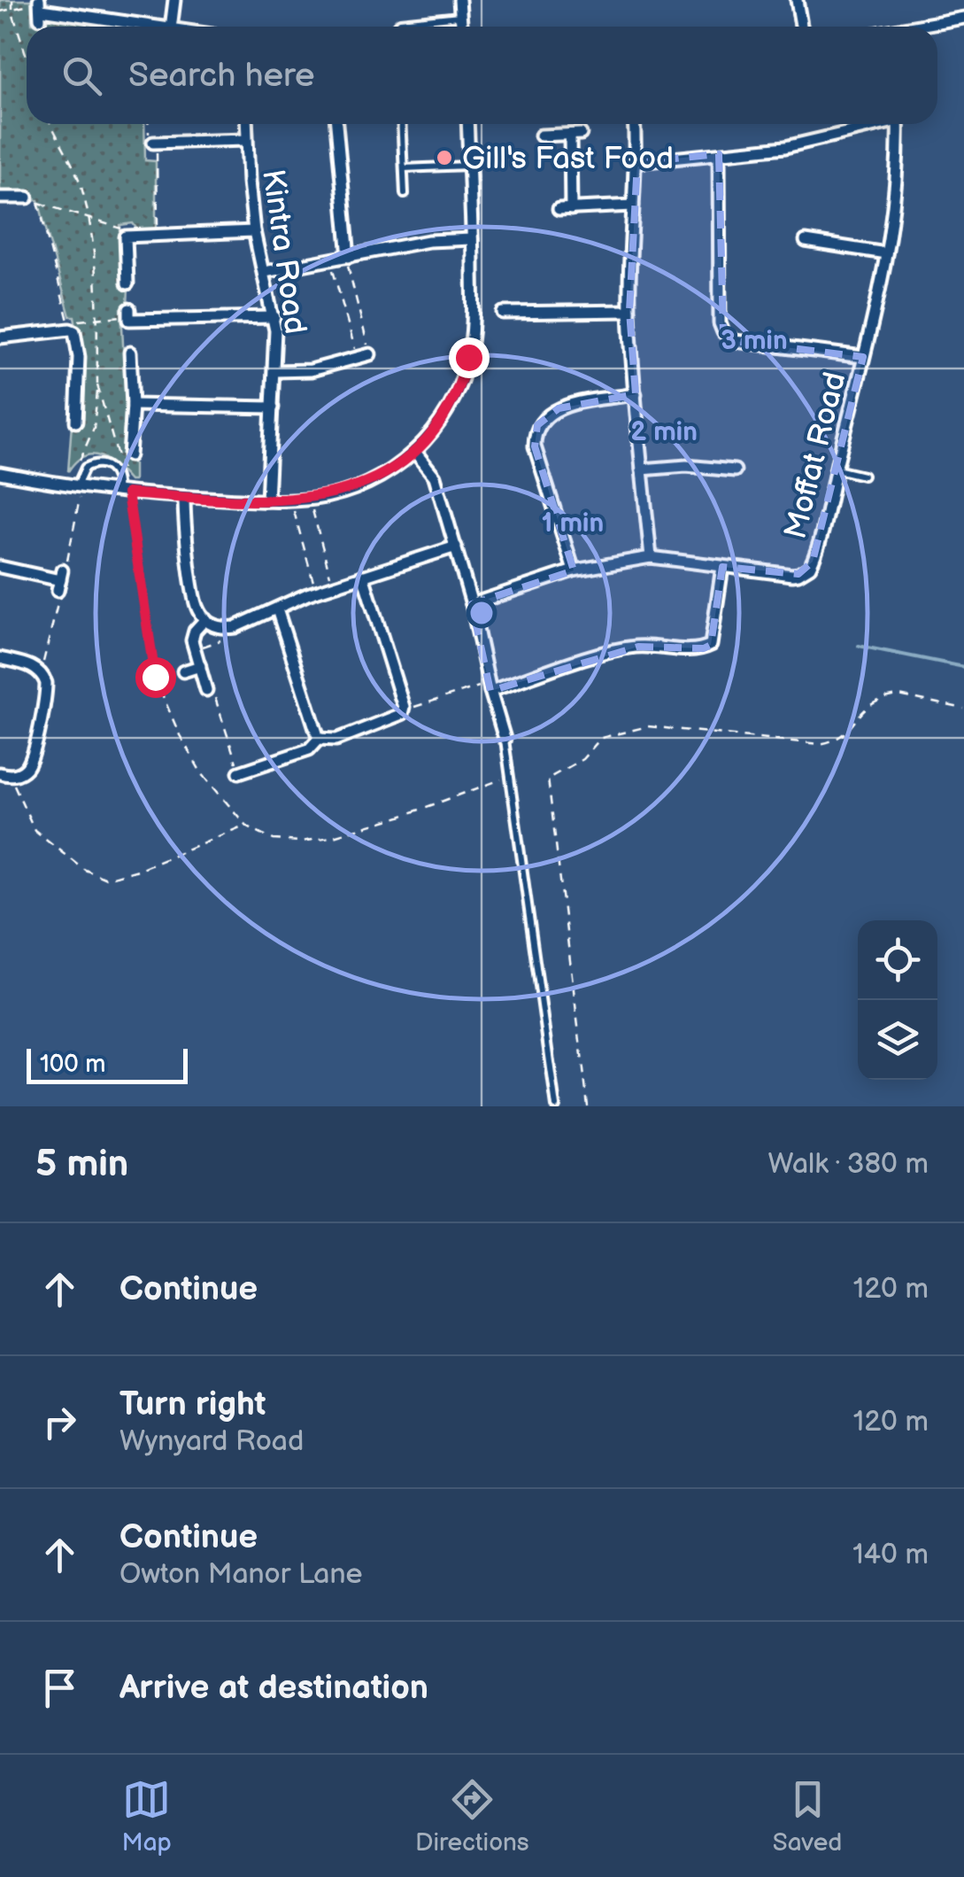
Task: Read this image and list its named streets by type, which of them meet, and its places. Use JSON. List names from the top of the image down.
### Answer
{
  "streets": {
    "street": ["Kintra Road", "Moffat Road"]
  },
  "places": ["Gill's Fast Food"],
  "scale_bar": "100 m",
  "page": {
    "search": "Search here",
    "scale": "100 m",
    "heading": ["5 min", "Walk · 380 m"],
    "list": [
      ["Continue", "120 m"],
      ["Turn right", "Wynyard Road", "120 m"],
      ["Continue", "Owton Manor Lane", "140 m"],
      "Arrive at destination"
    ],
    "nav": ["Map", "Directions", "Saved"]
  },
  "rings": ["3 min", "2 min", "1 min"]
}
